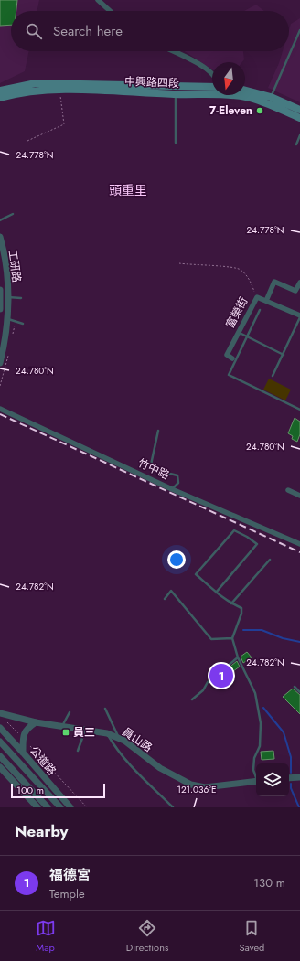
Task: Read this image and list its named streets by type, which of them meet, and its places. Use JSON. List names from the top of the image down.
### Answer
{
  "streets": {
    "main road": ["中興路四段"],
    "street": [
      "工研路",
      "富榮街",
      "竹中路",
      "員山路",
      "公道路"
    ]
  },
  "districts": ["頭重里"],
  "places": {
    "other": ["7-Eleven"],
    "transit": ["員三"]
  },
  "scale_bar": "100 m",
  "north": "bottom",
  "page": {
    "search": "Search here",
    "pins": "1",
    "scale": "100 m",
    "heading": "Nearby",
    "list": [
      {
        "mark": "1",
        "name": "福德宮",
        "note": "Temple",
        "value": "130 m"
      }
    ],
    "nav": ["Map", "Directions", "Saved"]
  },
  "coordinates": [
    "24.778°N",
    "24.780°N",
    "24.782°N",
    "121.036°E"
  ]
}
